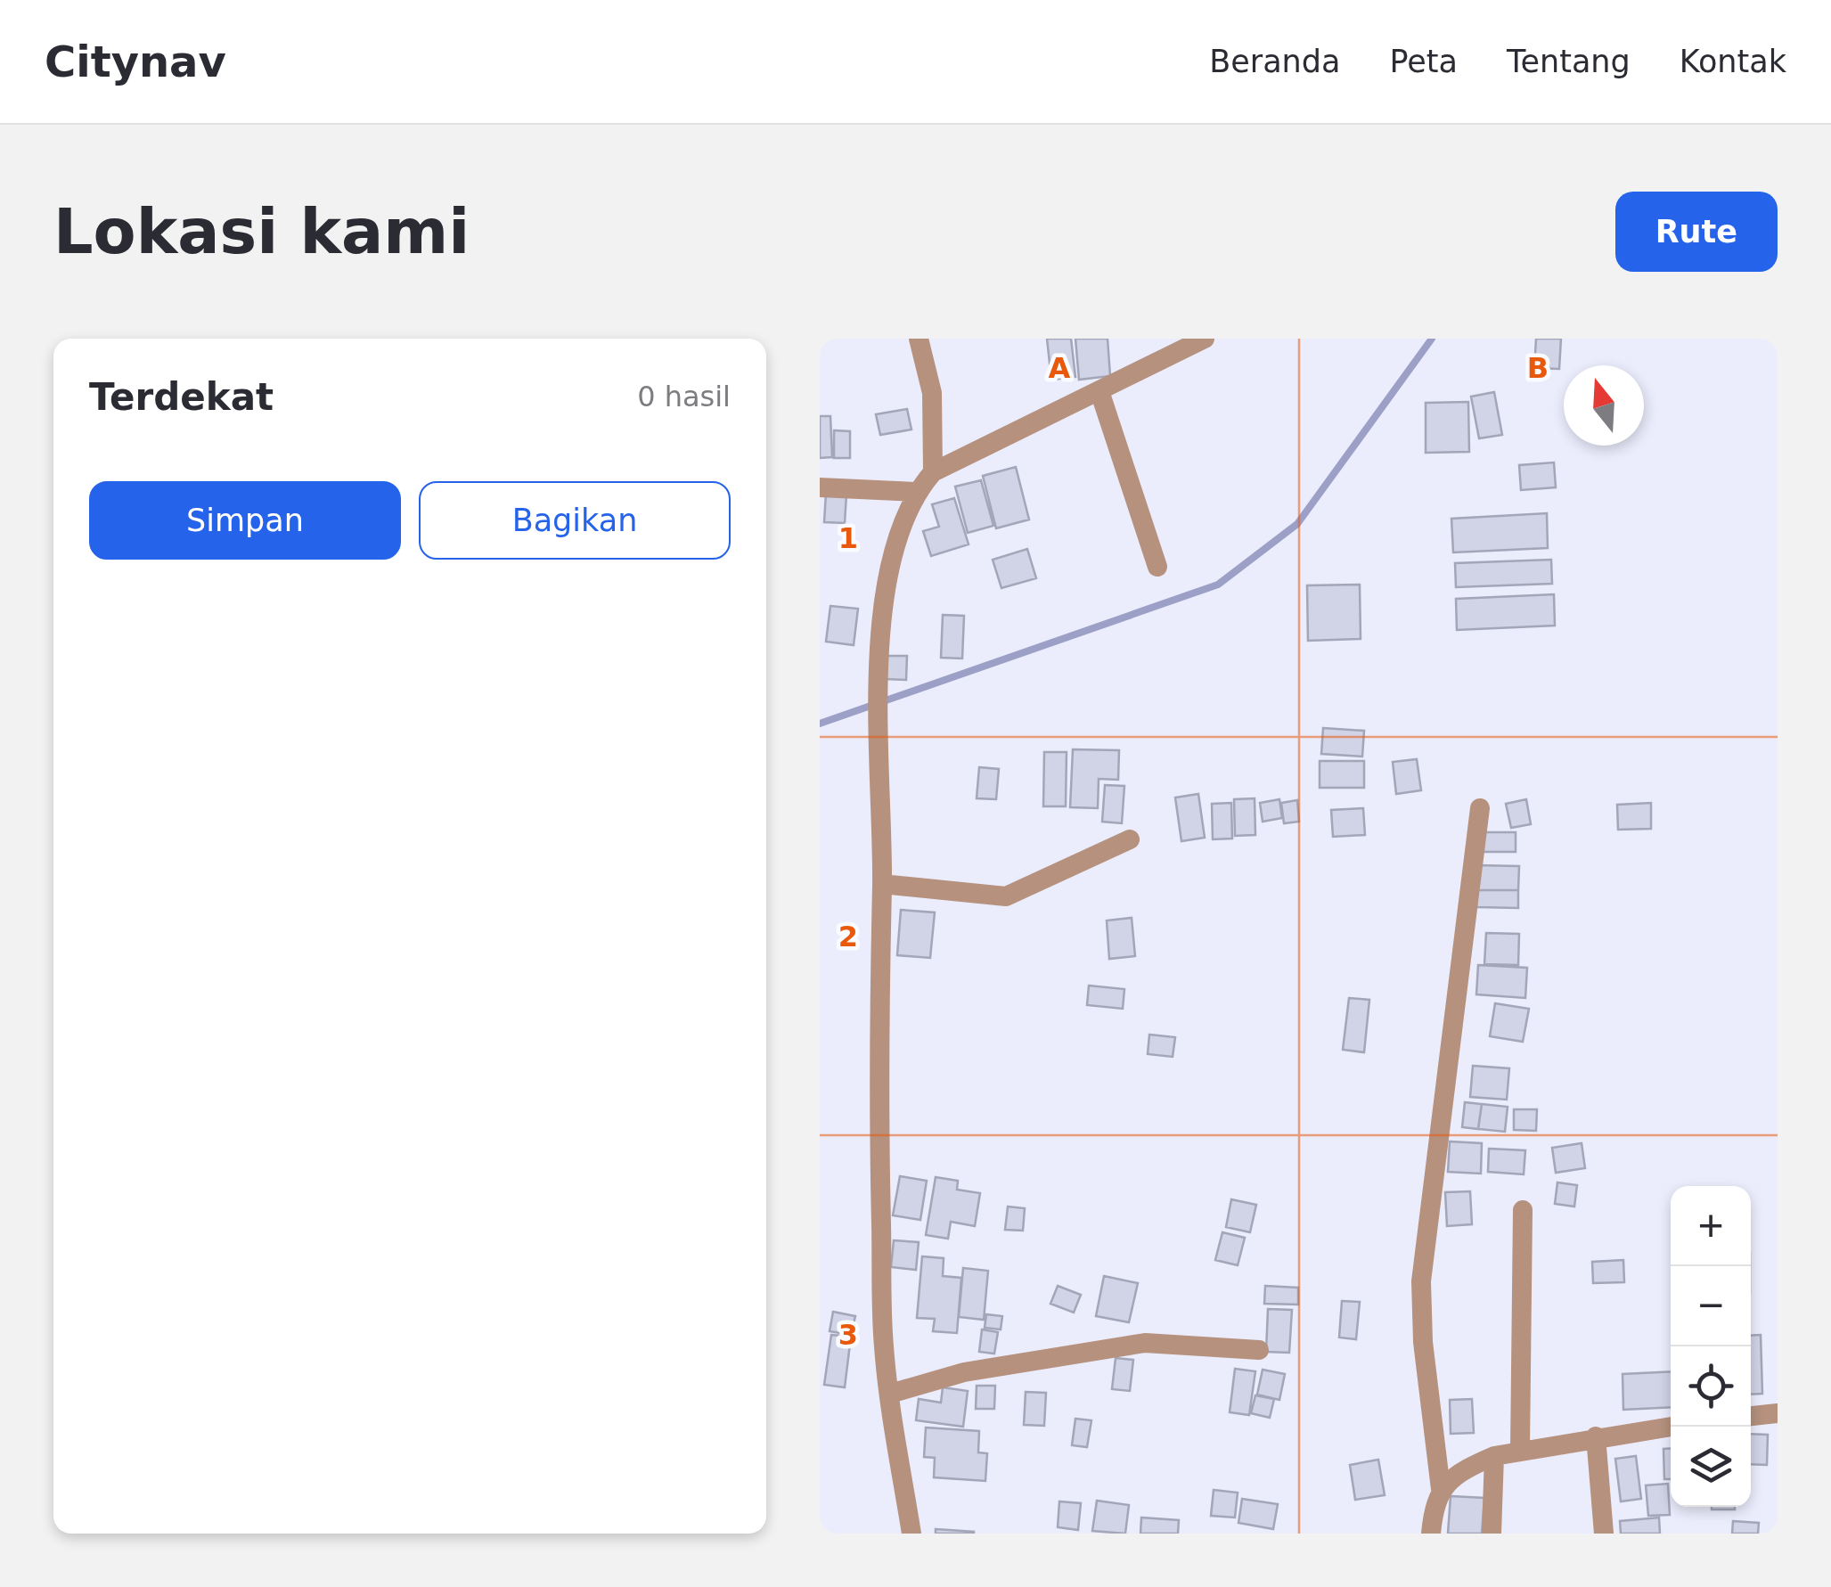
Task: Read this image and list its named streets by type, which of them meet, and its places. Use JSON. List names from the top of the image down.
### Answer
{
  "north": "top",
  "page": {
    "header": "Citynav",
    "nav": [
      "Beranda",
      "Peta",
      "Tentang",
      "Kontak"
    ],
    "buttons": [
      "Rute",
      ["Simpan", "Bagikan"]
    ],
    "title": "Lokasi kami",
    "heading": ["Terdekat", "0 hasil"],
    "map_buttons": ["+", "−"]
  },
  "grid": {
    "columns": ["A", "B"],
    "rows": ["1", "2", "3"]
  }
}
